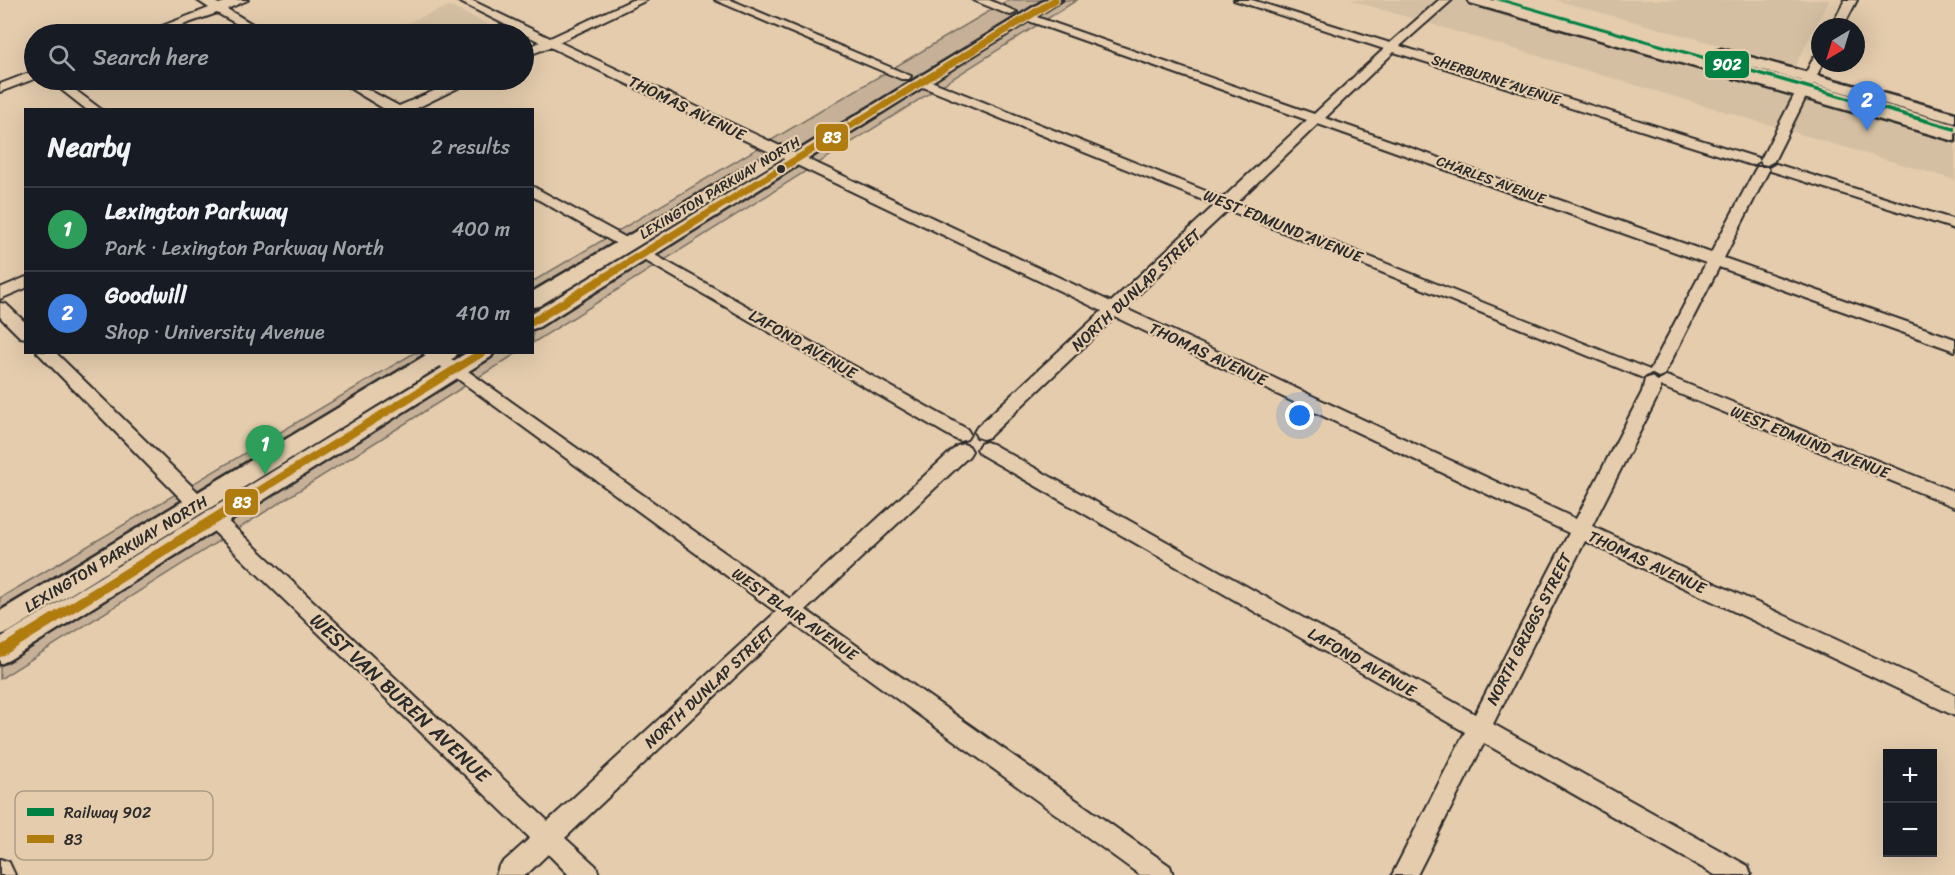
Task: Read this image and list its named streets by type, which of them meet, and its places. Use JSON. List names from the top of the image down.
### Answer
{
  "streets": {
    "main road": ["LEXINGTON PARKWAY NORTH"],
    "street": [
      "SHERBURNE AVENUE",
      "THOMAS AVENUE",
      "CHARLES AVENUE",
      "WEST EDMUND AVENUE",
      "NORTH DUNLAP STREET",
      "LAFOND AVENUE",
      "WEST BLAIR AVENUE",
      "NORTH GRIGGS STREET",
      "WEST VAN BUREN AVENUE"
    ]
  },
  "crossings": [
    ["SHERBURNE AVENUE", "NORTH DUNLAP STREET"],
    ["SHERBURNE AVENUE", "NORTH GRIGGS STREET"],
    ["THOMAS AVENUE", "LEXINGTON PARKWAY NORTH"],
    ["THOMAS AVENUE", "NORTH DUNLAP STREET"],
    ["THOMAS AVENUE", "NORTH GRIGGS STREET"],
    ["CHARLES AVENUE", "LEXINGTON PARKWAY NORTH"],
    ["CHARLES AVENUE", "NORTH DUNLAP STREET"],
    ["CHARLES AVENUE", "NORTH GRIGGS STREET"],
    ["LEXINGTON PARKWAY NORTH", "WEST EDMUND AVENUE"],
    ["LEXINGTON PARKWAY NORTH", "LAFOND AVENUE"],
    ["LEXINGTON PARKWAY NORTH", "WEST BLAIR AVENUE"],
    ["LEXINGTON PARKWAY NORTH", "WEST VAN BUREN AVENUE"],
    ["WEST EDMUND AVENUE", "NORTH DUNLAP STREET"],
    ["WEST EDMUND AVENUE", "NORTH GRIGGS STREET"],
    ["NORTH DUNLAP STREET", "LAFOND AVENUE"],
    ["NORTH DUNLAP STREET", "WEST BLAIR AVENUE"],
    ["NORTH DUNLAP STREET", "WEST VAN BUREN AVENUE"],
    ["LAFOND AVENUE", "NORTH GRIGGS STREET"]
  ],
  "lines": ["rail line 902", "transit line 83"],
  "legend": ["Railway 902", "83"],
  "north": "bottom left",
  "page": {
    "search": "Search here",
    "pins": ["2", "1"],
    "heading": ["Nearby", "2 results"],
    "list": [
      {
        "mark": "1",
        "name": "Lexington Parkway",
        "note": "Park · Lexington Parkway North",
        "value": "400 m"
      },
      {
        "mark": "2",
        "name": "Goodwill",
        "note": "Shop · University Avenue",
        "value": "410 m"
      }
    ],
    "map_buttons": ["+", "−"]
  }
}
